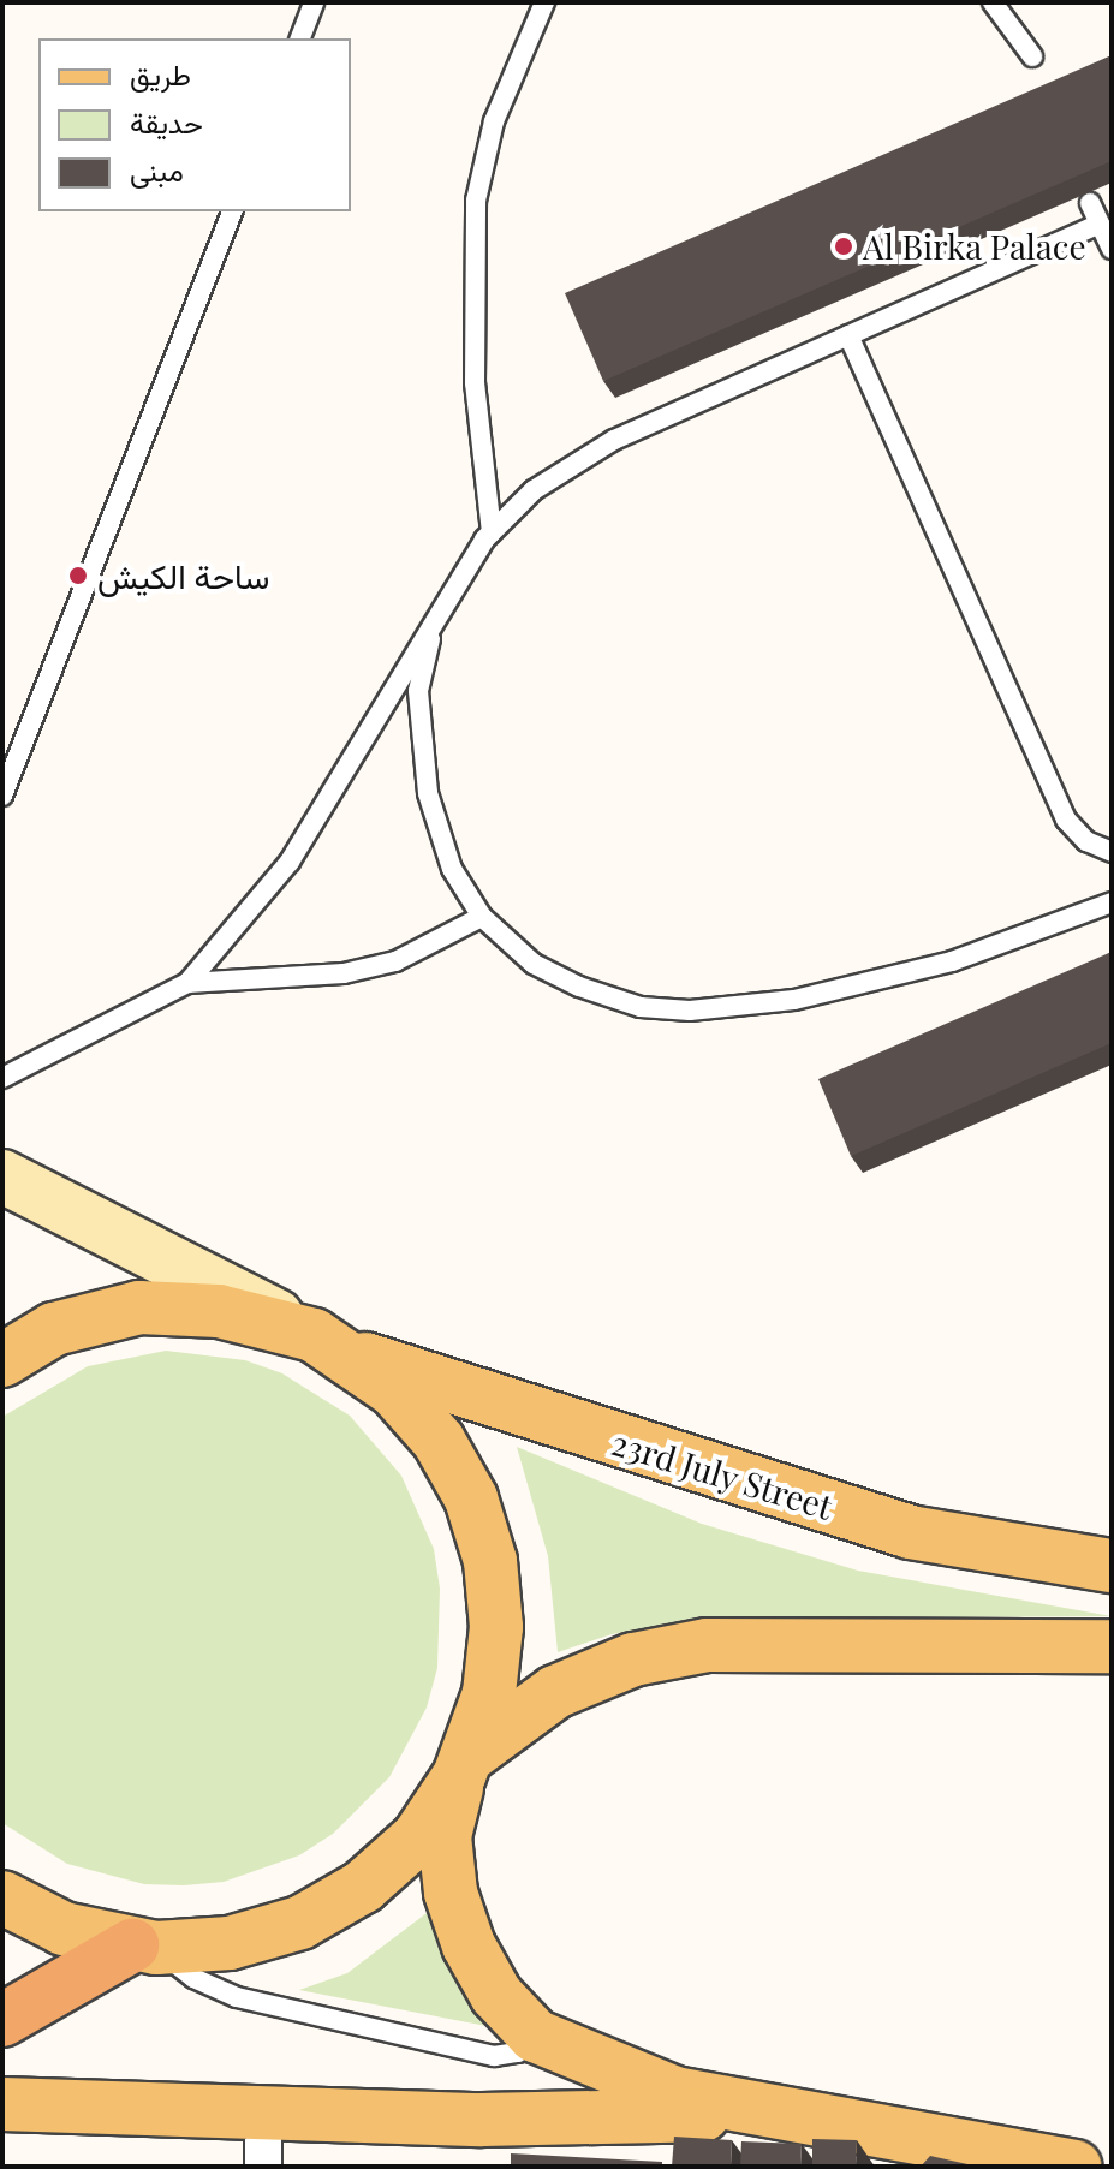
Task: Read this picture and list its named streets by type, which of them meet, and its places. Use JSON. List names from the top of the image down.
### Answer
{
  "streets": {
    "main road": ["23rd July Street"]
  },
  "places": ["Al Birka Palace", "ساحة الكيش"],
  "legend": ["طريق", "حديقة", "مبنى"]
}
